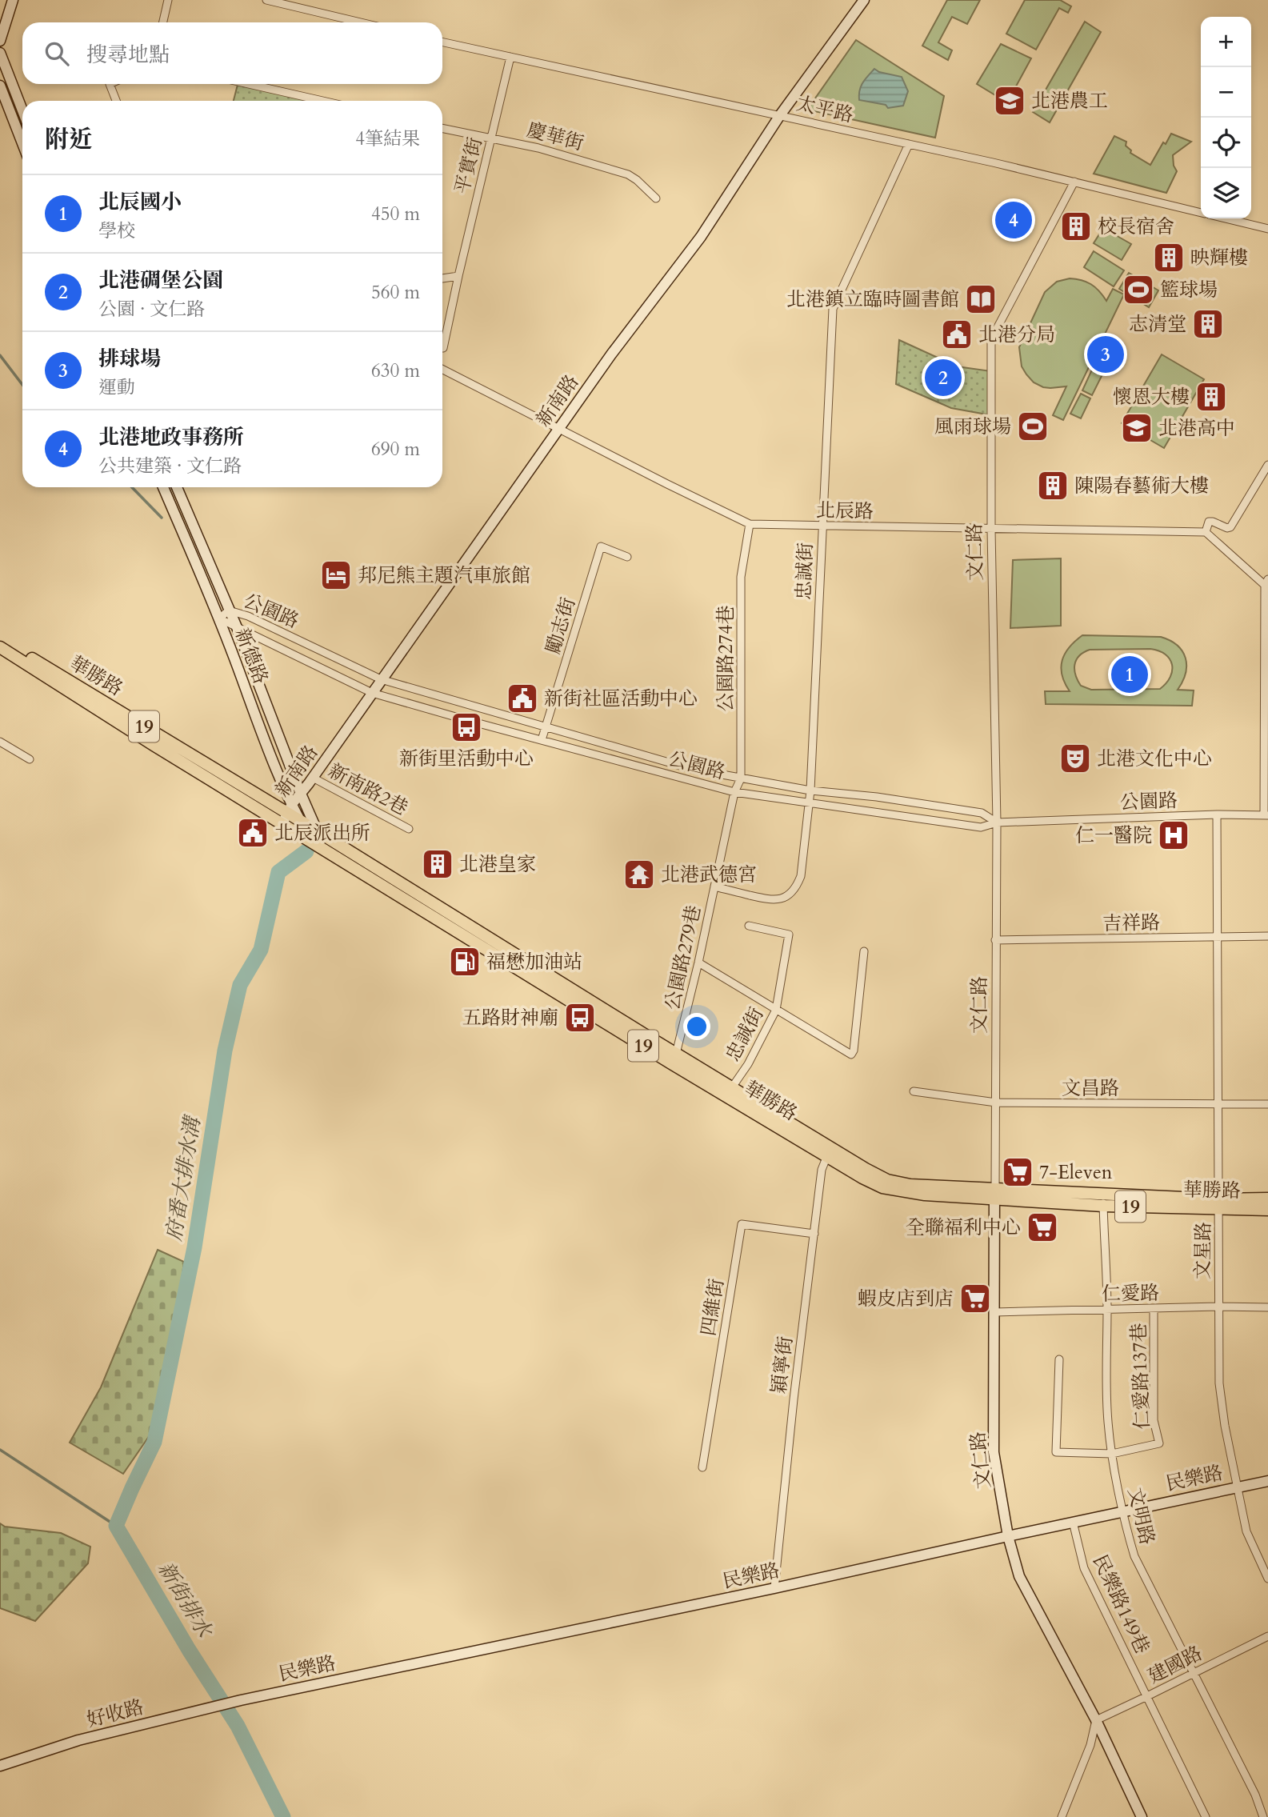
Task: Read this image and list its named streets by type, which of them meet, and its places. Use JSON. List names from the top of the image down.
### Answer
{
  "streets": {
    "main road": [
      "新南路",
      "文仁路",
      "新德路",
      "華勝路",
      "19",
      "民樂路",
      "好收路"
    ],
    "street": [
      "太平路",
      "慶華街",
      "平實街",
      "北辰路",
      "忠誠街",
      "公園路",
      "勵志街",
      "公園路274巷",
      "新南路2巷",
      "吉祥路",
      "公園路279巷",
      "文昌路",
      "文星路",
      "仁愛路",
      "四維街",
      "穎寧街",
      "仁愛路137巷",
      "文明路",
      "民樂路149巷",
      "建國路"
    ]
  },
  "crossings": [
    ["太平路", "平實街"],
    ["太平路", "新南路"],
    ["太平路", "文仁路"],
    ["太平路", "忠誠街"],
    ["慶華街", "平實街"],
    ["新南路", "北辰路"],
    ["新南路", "公園路"],
    ["新南路", "新德路"],
    ["新南路", "華勝路"],
    ["新南路", "19"],
    ["新南路", "新南路2巷"],
    ["北辰路", "文仁路"],
    ["北辰路", "忠誠街"],
    ["北辰路", "公園路274巷"],
    ["文仁路", "公園路"],
    ["文仁路", "華勝路"],
    ["文仁路", "吉祥路"],
    ["文仁路", "文昌路"],
    ["文仁路", "仁愛路"],
    ["文仁路", "民樂路"],
    ["文仁路", "建國路"],
    ["忠誠街", "公園路"],
    ["忠誠街", "華勝路"],
    ["忠誠街", "公園路279巷"],
    ["公園路", "勵志街"],
    ["公園路", "新德路"],
    ["公園路", "公園路274巷"],
    ["公園路", "公園路279巷"],
    ["公園路", "文星路"],
    ["新德路", "華勝路"],
    ["新德路", "19"],
    ["公園路274巷", "公園路279巷"],
    ["華勝路", "19"],
    ["華勝路", "公園路279巷"],
    ["華勝路", "文星路"],
    ["華勝路", "穎寧街"],
    ["華勝路", "文明路"],
    ["吉祥路", "文星路"],
    ["文昌路", "文星路"],
    ["文星路", "仁愛路"],
    ["文星路", "民樂路"],
    ["仁愛路", "仁愛路137巷"],
    ["仁愛路", "文明路"],
    ["四維街", "穎寧街"],
    ["穎寧街", "民樂路"],
    ["仁愛路137巷", "文明路"],
    ["民樂路", "文明路"],
    ["民樂路", "民樂路149巷"],
    ["民樂路", "好收路"],
    ["文明路", "建國路"],
    ["民樂路149巷", "建國路"]
  ],
  "water": ["府番大排水溝", "新街排水"],
  "places": {
    "school or university": ["北港農工", "北港高中"],
    "building": [
      "校長宿舍",
      "映輝樓",
      "志清堂",
      "懷恩大樓",
      "陳陽春藝術大樓",
      "北港皇家"
    ],
    "sports": ["籃球場", "風雨球場"],
    "library": ["北港鎮立臨時圖書館"],
    "public building": ["北港分局", "新街社區活動中心", "北辰派出所"],
    "hotel": ["邦尼熊主題汽車旅館"],
    "bus stop": ["新街里活動中心", "五路財神廟"],
    "theatre": ["北港文化中心"],
    "hospital": ["仁一醫院"],
    "temple": ["北港武德宮"],
    "fuel station": ["福懋加油站"],
    "supermarket": ["7-Eleven", "全聯福利中心", "蝦皮店到店"]
  },
  "page": {
    "map_buttons": ["+", "−"],
    "search": "搜尋地點",
    "heading": ["附近", "4筆結果"],
    "list": [
      {
        "mark": "1",
        "name": "北辰國小",
        "note": "學校",
        "value": "450 m"
      },
      {
        "mark": "2",
        "name": "北港碉堡公園",
        "note": "公園 · 文仁路",
        "value": "560 m"
      },
      {
        "mark": "3",
        "name": "排球場",
        "note": "運動",
        "value": "630 m"
      },
      {
        "mark": "4",
        "name": "北港地政事務所",
        "note": "公共建築 · 文仁路",
        "value": "690 m"
      }
    ],
    "pins": [
      "4",
      "3",
      "2",
      "1"
    ]
  }
}
